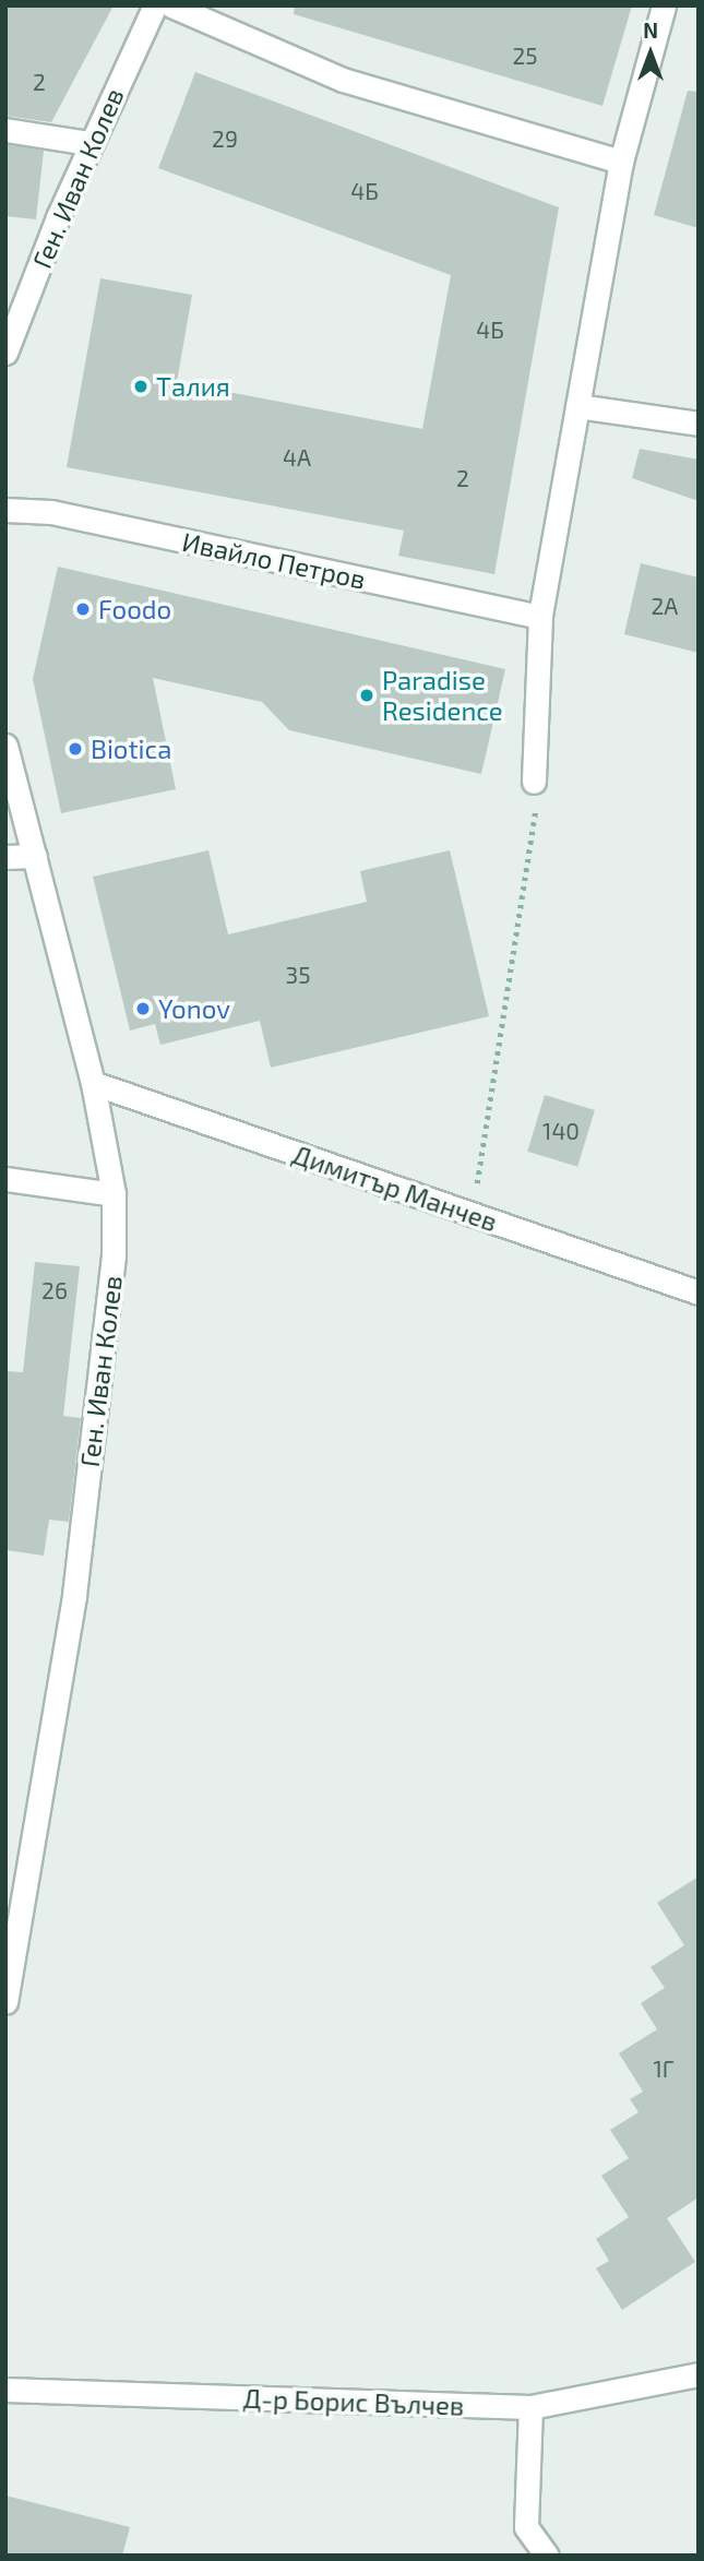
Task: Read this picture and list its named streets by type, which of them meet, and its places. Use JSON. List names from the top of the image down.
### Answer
{
  "streets": {
    "street": [
      "Ген. Иван Колев",
      "Ивайло Петров",
      "Димитър Манчев",
      "Д-р Борис Вълчев"
    ]
  },
  "crossings": [
    ["Ген. Иван Колев", "Димитър Манчев"]
  ],
  "places": [
    "Талия",
    "Foodo",
    "Paradise Residence",
    "Biotica",
    "Yonov"
  ],
  "house_numbers": [
    "25",
    "2",
    "29",
    "4Б",
    "4Б",
    "4А",
    "2",
    "2А",
    "35",
    "140",
    "26",
    "1Г"
  ],
  "north": "top"
}
